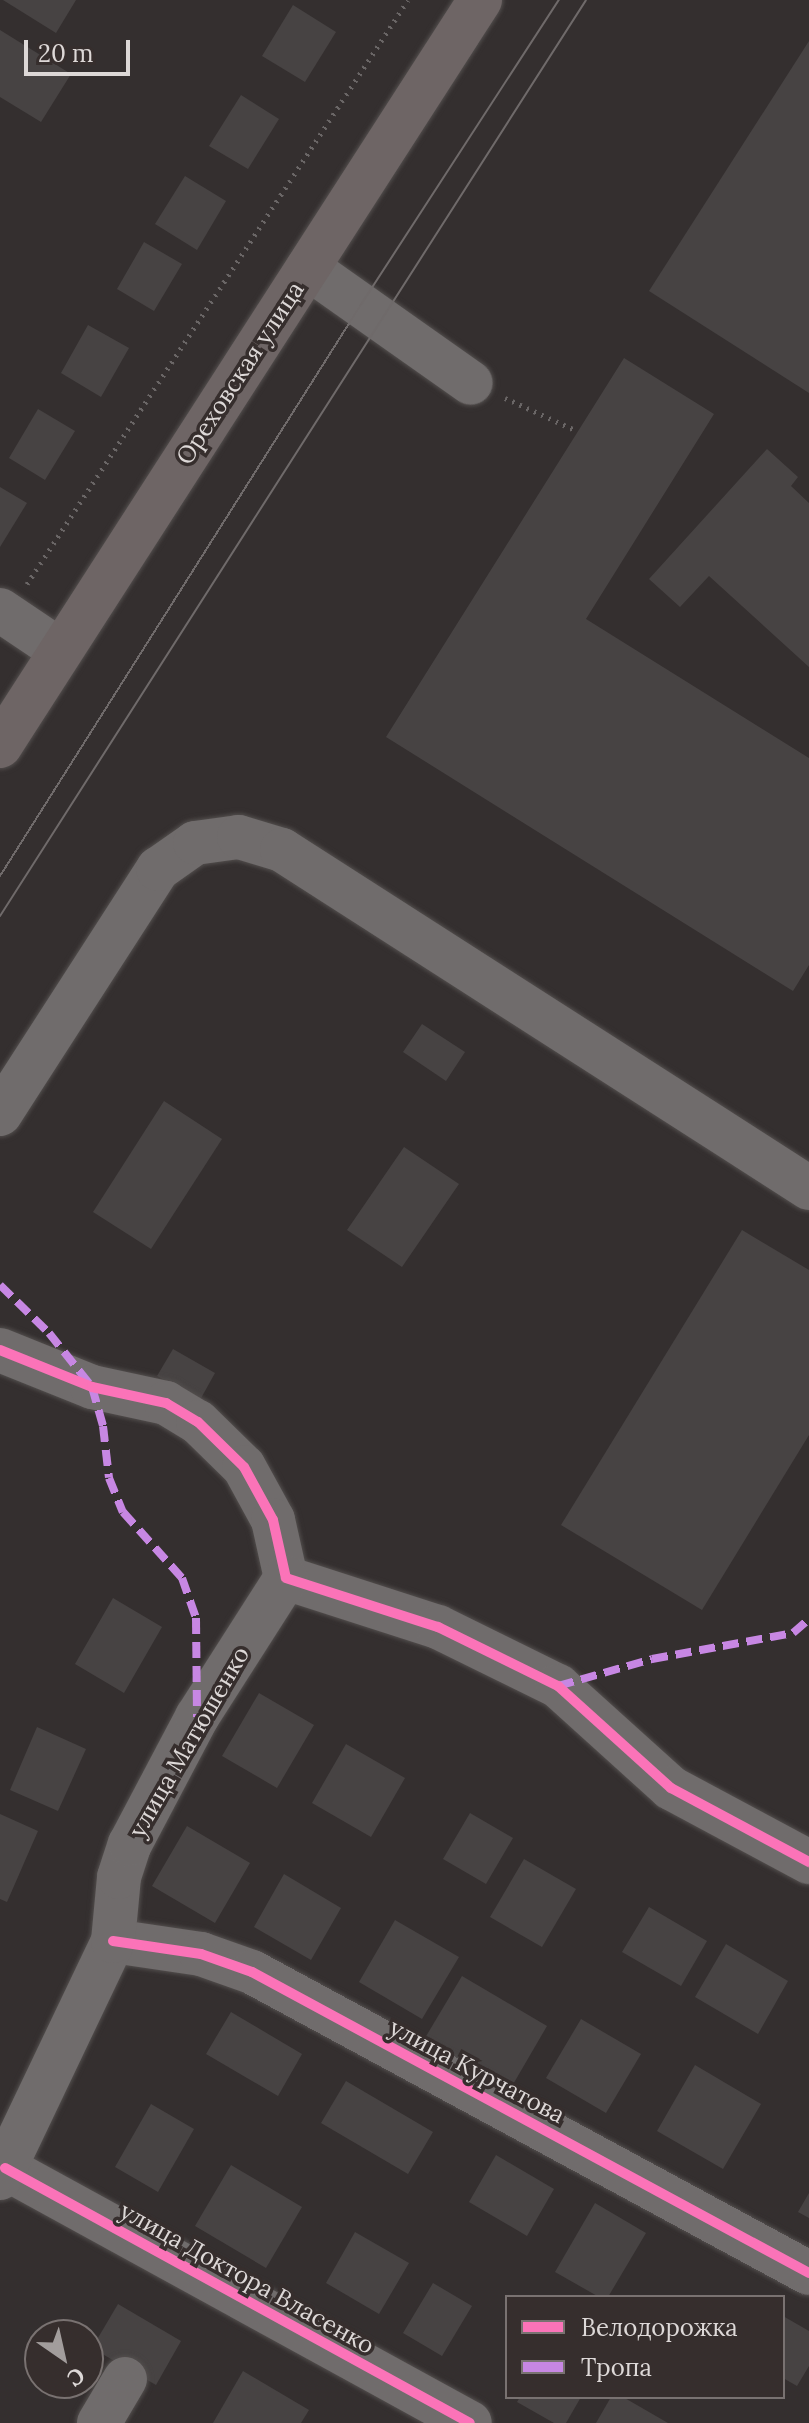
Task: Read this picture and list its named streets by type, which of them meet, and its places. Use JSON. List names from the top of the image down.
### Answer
{
  "streets": {
    "main road": ["Ореховская улица"],
    "street": ["улица Матюшенко", "улица Курчатова", "улица Доктора Власенко"]
  },
  "crossings": [
    ["улица Матюшенко", "улица Курчатова"],
    ["улица Матюшенко", "улица Доктора Власенко"]
  ],
  "legend": ["Велодорожка", "Тропа"],
  "scale_bar": "20 m",
  "north": "bottom right"
}
